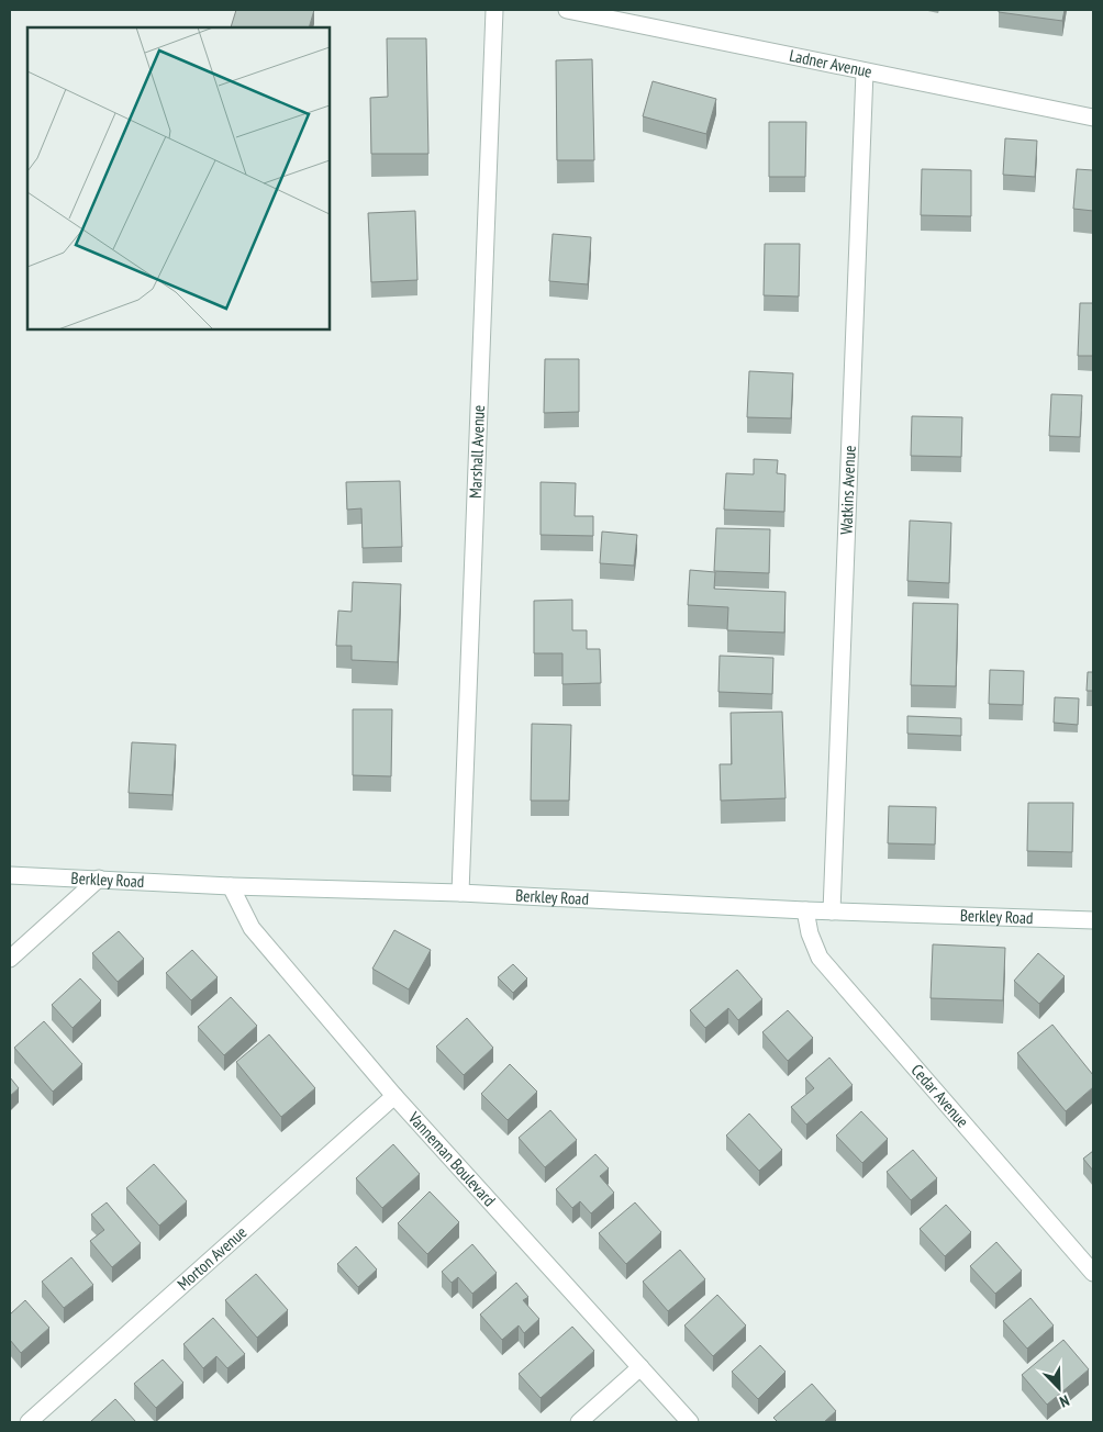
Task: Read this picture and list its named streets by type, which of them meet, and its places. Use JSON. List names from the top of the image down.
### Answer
{
  "streets": {
    "street": [
      "Ladner Avenue",
      "Marshall Avenue",
      "Watkins Avenue",
      "Berkley Road",
      "Cedar Avenue",
      "Vanneman Boulevard",
      "Morton Avenue"
    ]
  },
  "crossings": [
    ["Ladner Avenue", "Watkins Avenue"],
    ["Marshall Avenue", "Berkley Road"],
    ["Watkins Avenue", "Berkley Road"],
    ["Berkley Road", "Cedar Avenue"],
    ["Berkley Road", "Vanneman Boulevard"],
    ["Vanneman Boulevard", "Morton Avenue"]
  ],
  "north": "bottom right"
}
